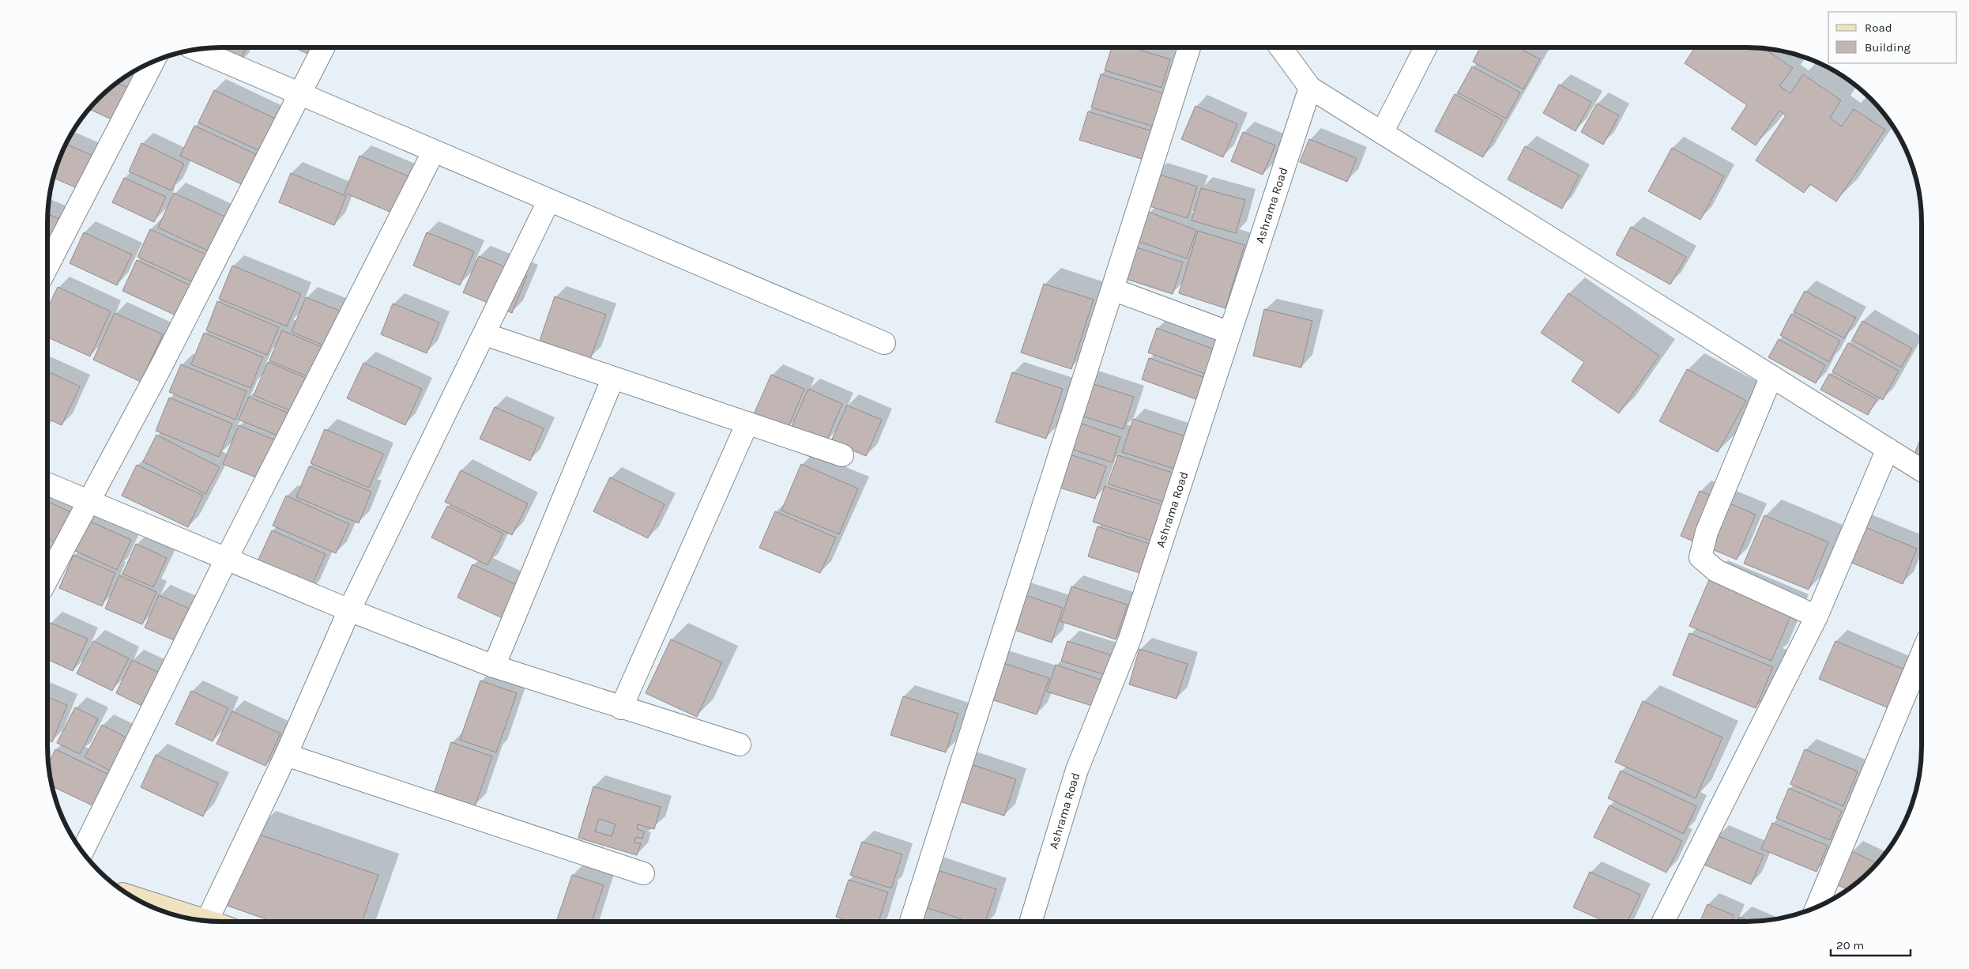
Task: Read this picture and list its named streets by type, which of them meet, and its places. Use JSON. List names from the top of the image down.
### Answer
{
  "streets": {
    "street": ["Ashrama Road"]
  },
  "legend": ["Road", "Building"],
  "scale_bar": "20 m"
}
